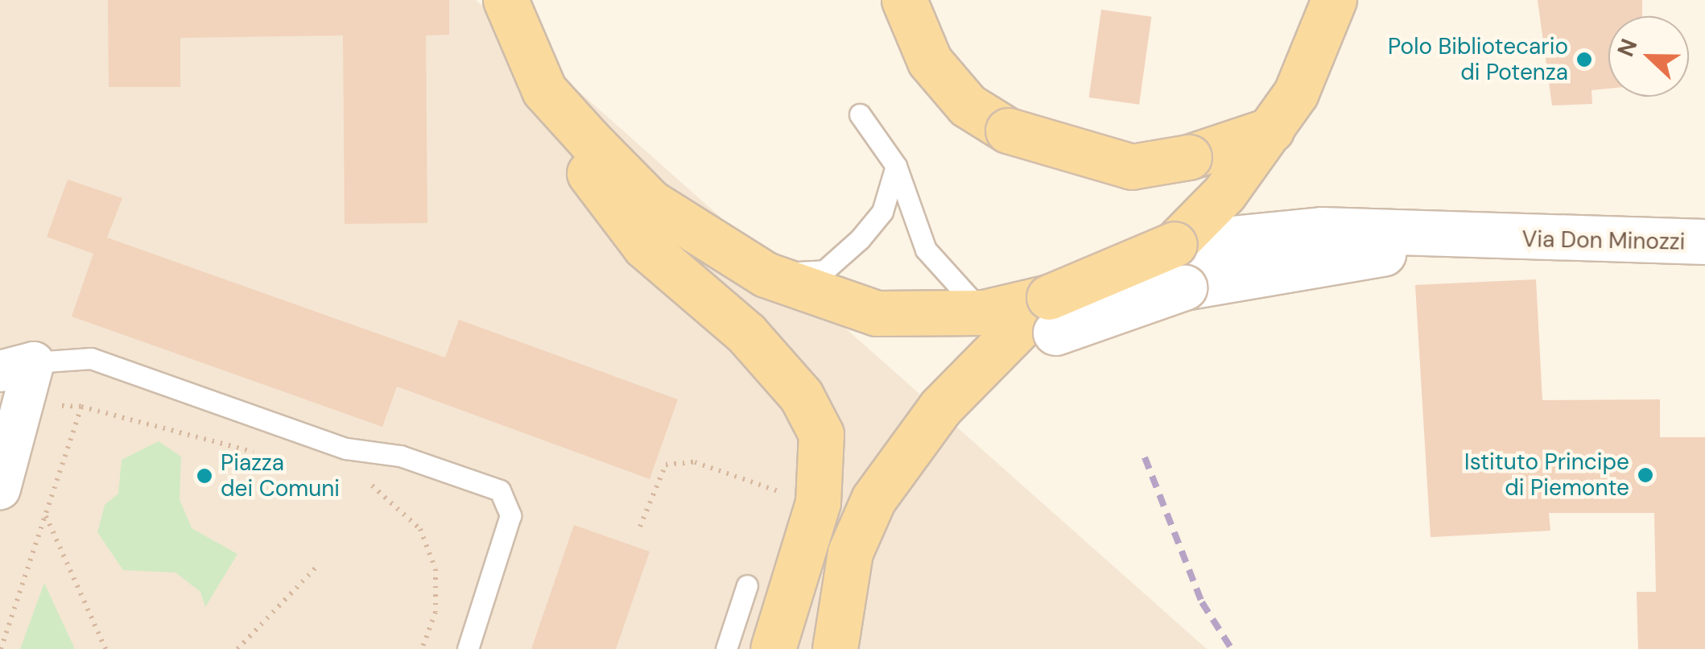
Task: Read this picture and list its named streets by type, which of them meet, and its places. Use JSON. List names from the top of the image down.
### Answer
{
  "streets": {
    "main road": ["Via Don Minozzi"]
  },
  "places": ["Polo Bibliotecario di Potenza", "Istituto Principe di Piemonte", "Piazza dei Comuni"],
  "north": "left"
}
